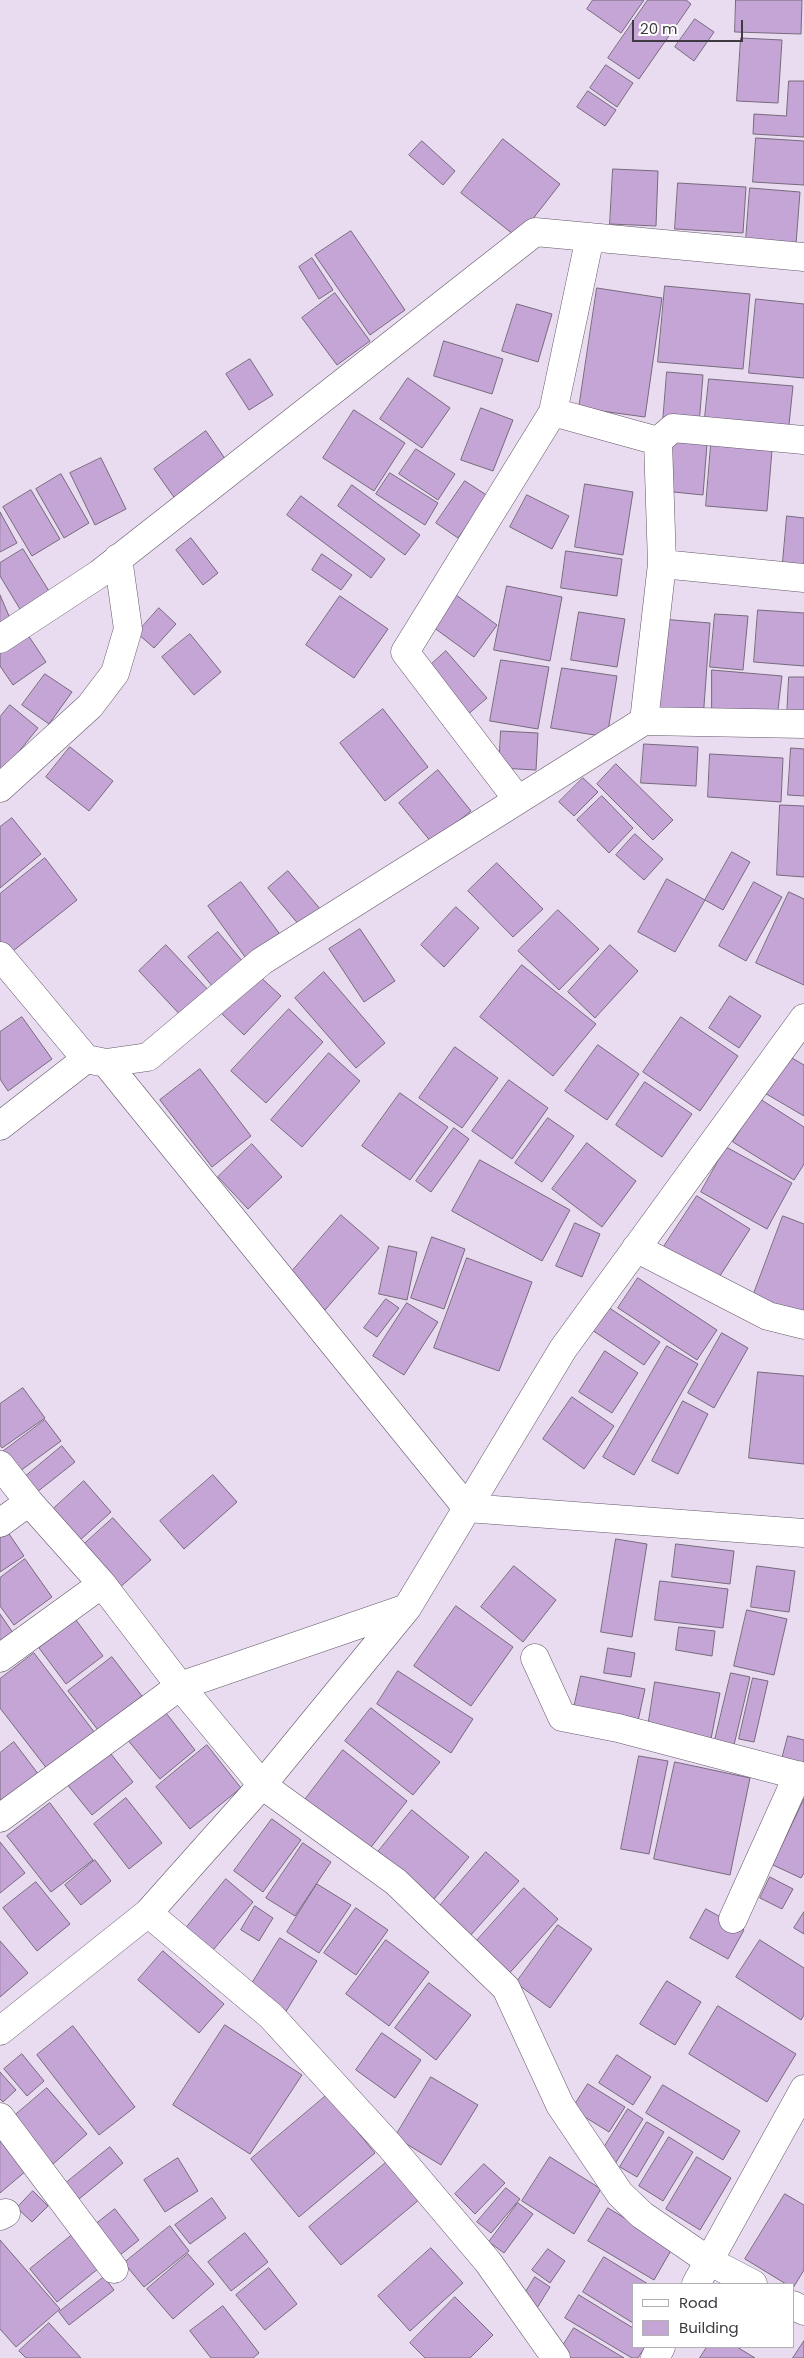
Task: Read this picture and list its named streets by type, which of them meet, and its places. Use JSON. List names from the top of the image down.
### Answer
{
  "legend": ["Road", "Building"],
  "scale_bar": "20 m"
}
